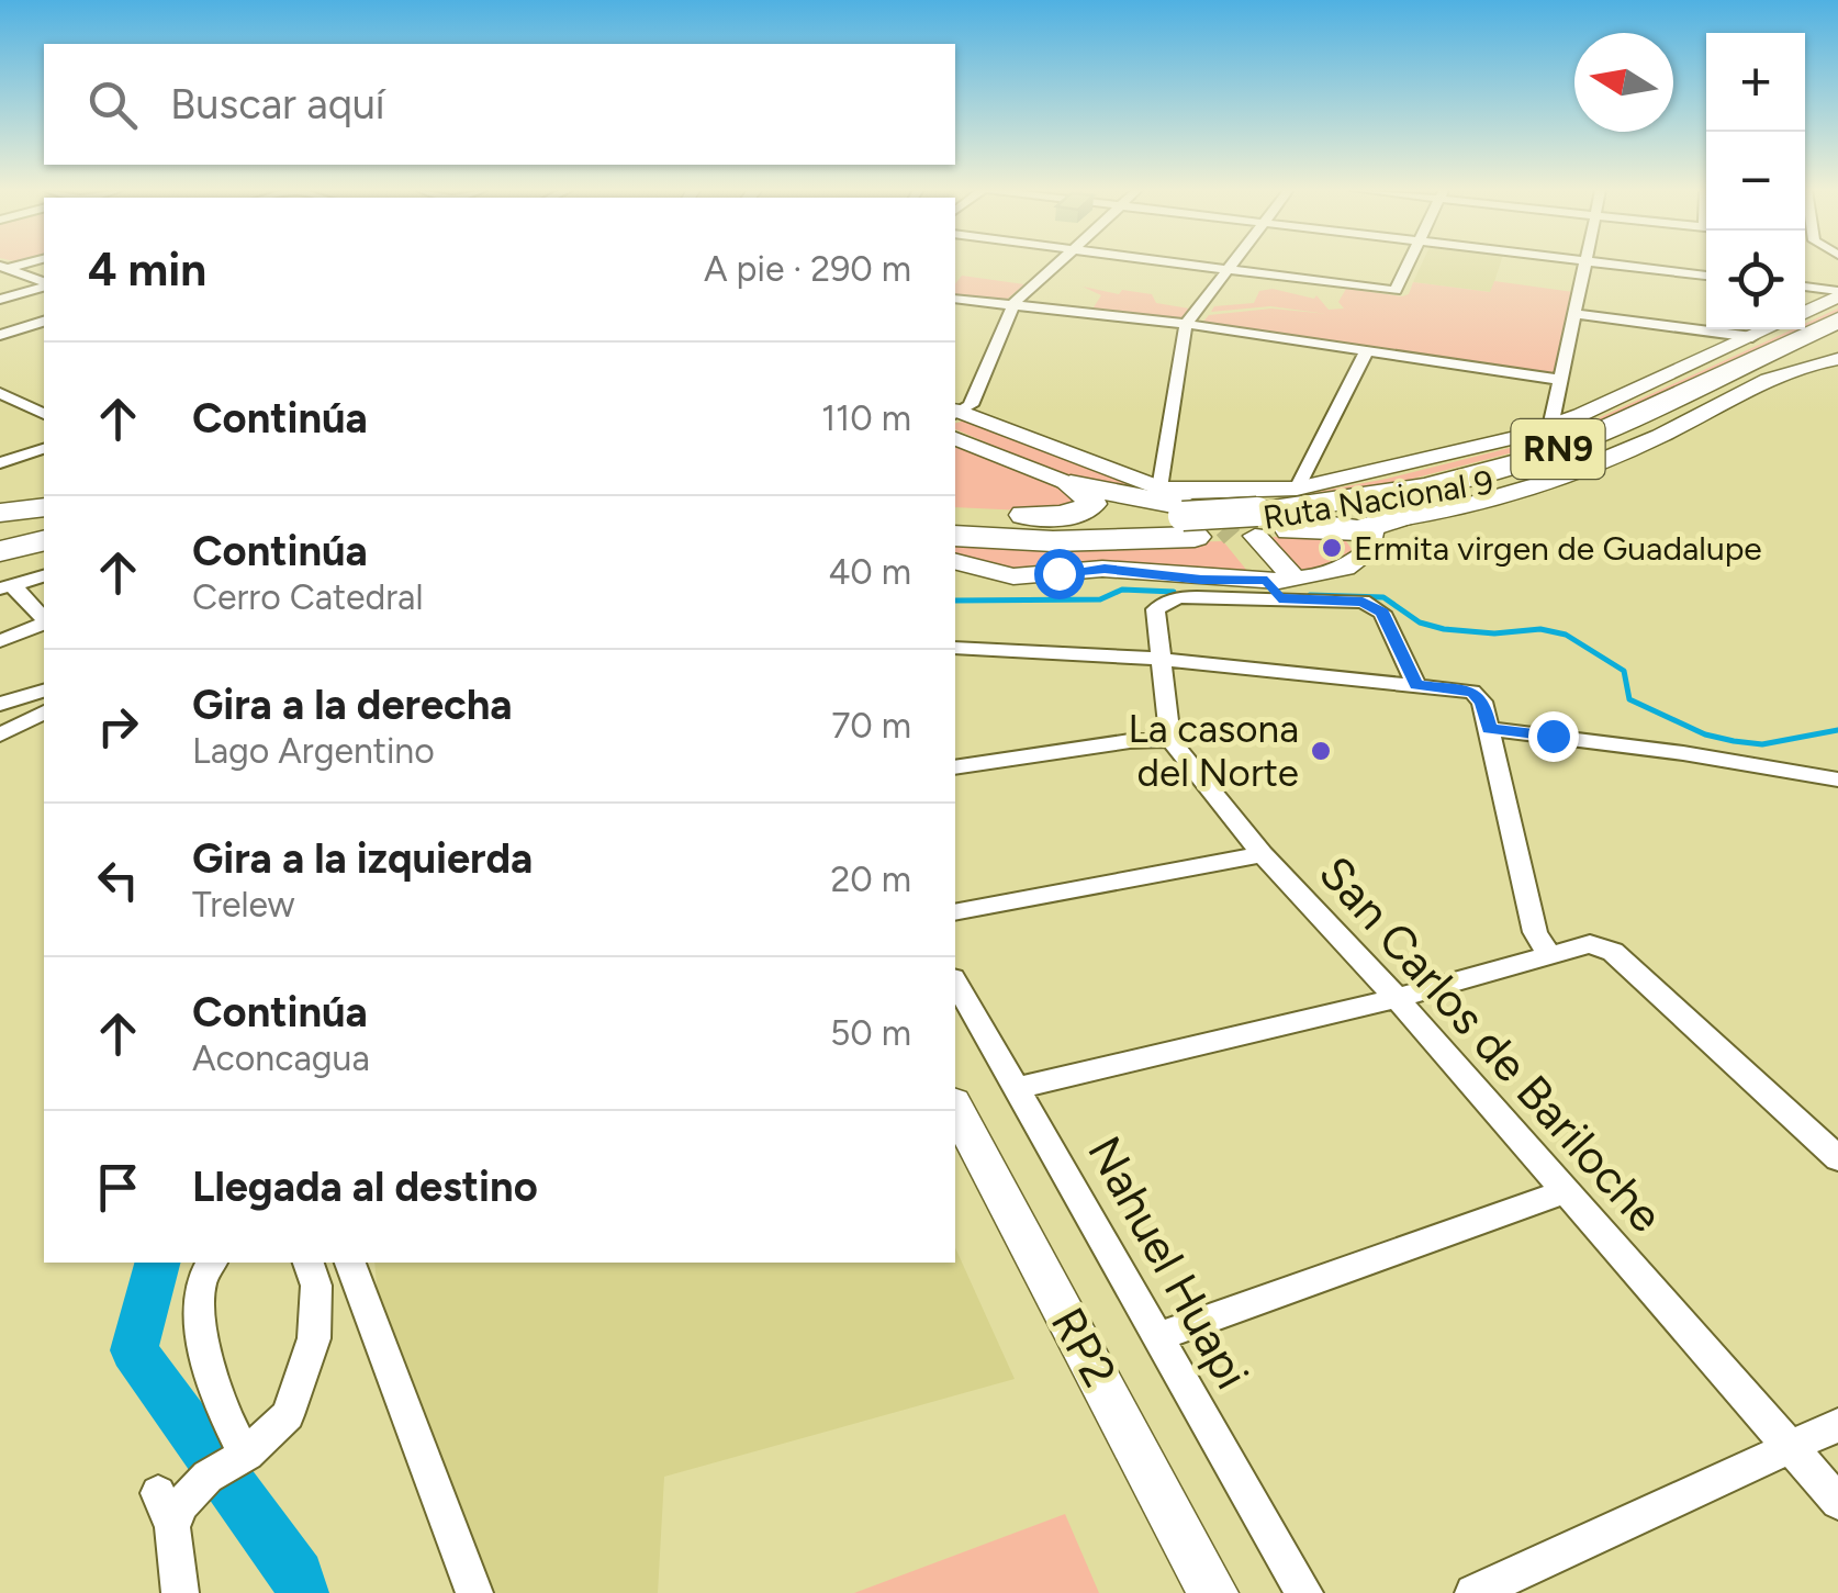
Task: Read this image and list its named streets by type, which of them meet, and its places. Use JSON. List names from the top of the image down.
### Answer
{
  "streets": {
    "highway": ["RN9", "Ruta Nacional 9"],
    "street": ["San Carlos de Bariloche", "Nahuel Huapi", "RP2"]
  },
  "places": ["Ermita virgen de Guadalupe", "La casona del Norte"],
  "north": "left",
  "page": {
    "map_buttons": ["+", "−"],
    "search": "Buscar aquí",
    "heading": ["4 min", "A pie · 290 m"],
    "list": [
      ["Continúa", "110 m"],
      ["Continúa", "Cerro Catedral", "40 m"],
      ["Gira a la derecha", "Lago Argentino", "70 m"],
      ["Gira a la izquierda", "Trelew", "20 m"],
      ["Continúa", "Aconcagua", "50 m"],
      "Llegada al destino"
    ]
  }
}
